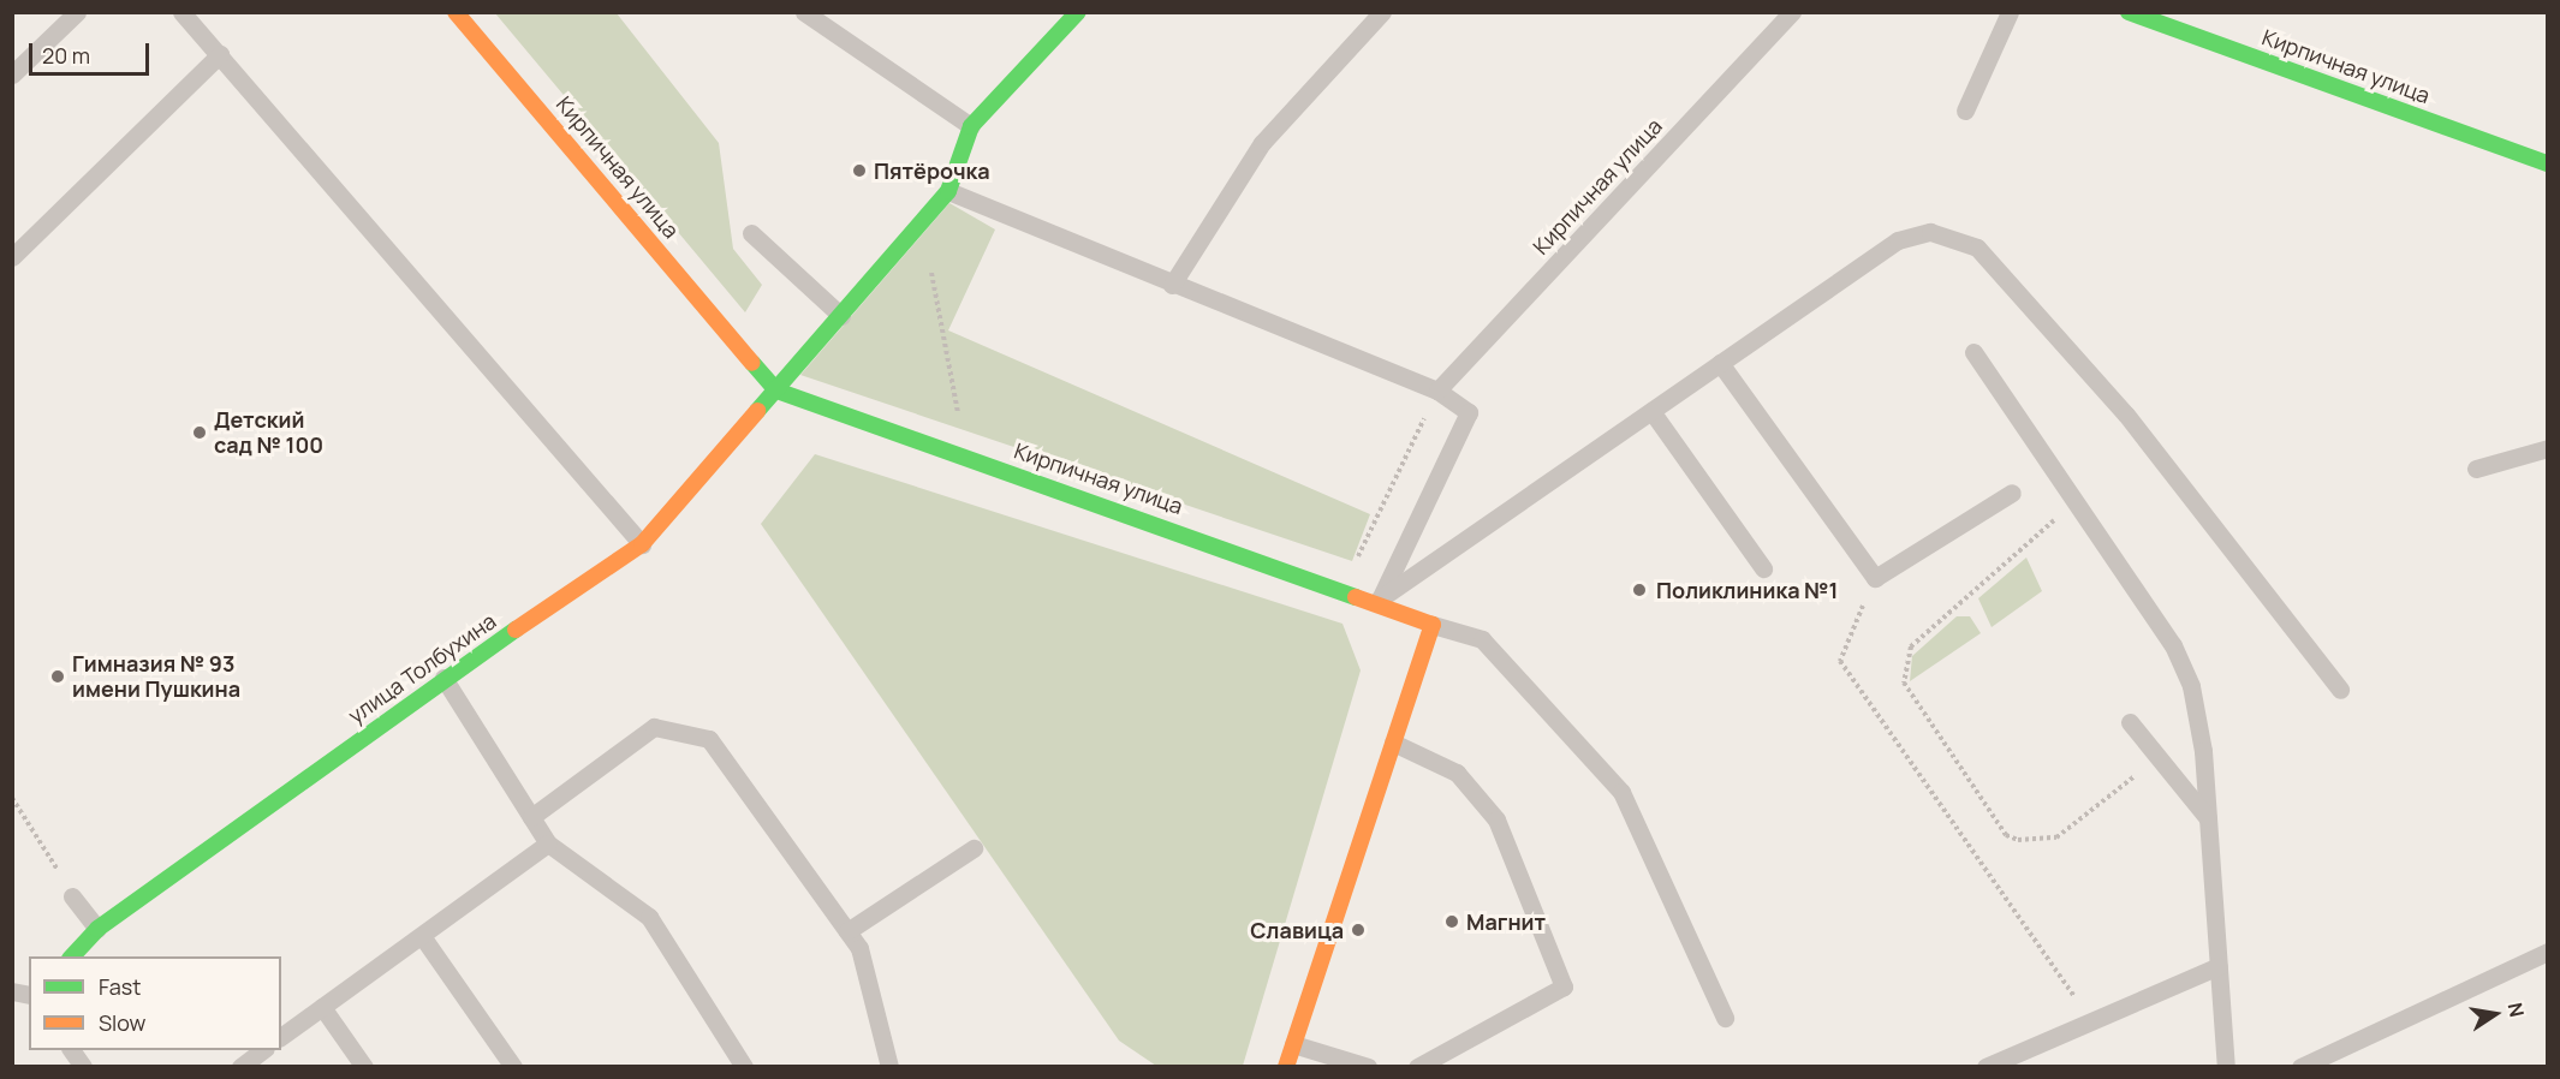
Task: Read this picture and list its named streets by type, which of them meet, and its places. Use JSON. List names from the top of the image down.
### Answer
{
  "streets": {
    "street": ["Кирпичная улица", "улица Толбухина"]
  },
  "crossings": [
    ["Кирпичная улица", "улица Толбухина"]
  ],
  "places": [
    "Пятёрочка",
    "Детский сад № 100",
    "Поликлиника №1",
    "Гимназия № 93 имени Пушкина",
    "Магнит",
    "Славица"
  ],
  "legend": ["Fast", "Slow"],
  "scale_bar": "20 m",
  "north": "right"
}
